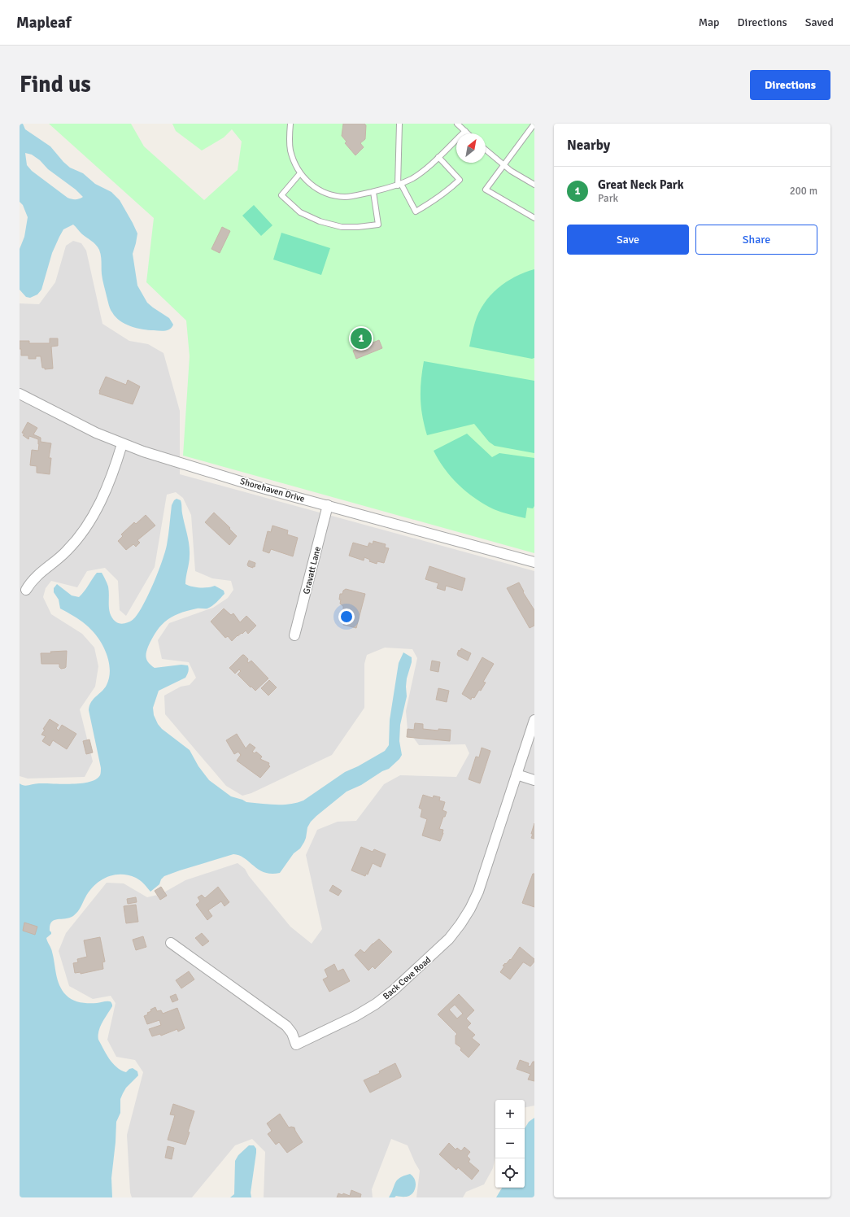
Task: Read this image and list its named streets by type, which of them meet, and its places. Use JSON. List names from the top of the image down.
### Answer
{
  "streets": {
    "street": ["Shorehaven Drive", "Gravatt Lane", "Back Cove Road"]
  },
  "crossings": [
    ["Shorehaven Drive", "Gravatt Lane"]
  ],
  "north": "top right",
  "page": {
    "header": "Mapleaf",
    "nav": ["Map", "Directions", "Saved"],
    "buttons": [
      "Directions",
      ["Save", "Share"]
    ],
    "title": "Find us",
    "heading": "Nearby",
    "list": [
      {
        "mark": "1",
        "name": "Great Neck Park",
        "note": "Park",
        "value": "200 m"
      }
    ],
    "pins": "1",
    "map_buttons": ["+", "−"]
  }
}
